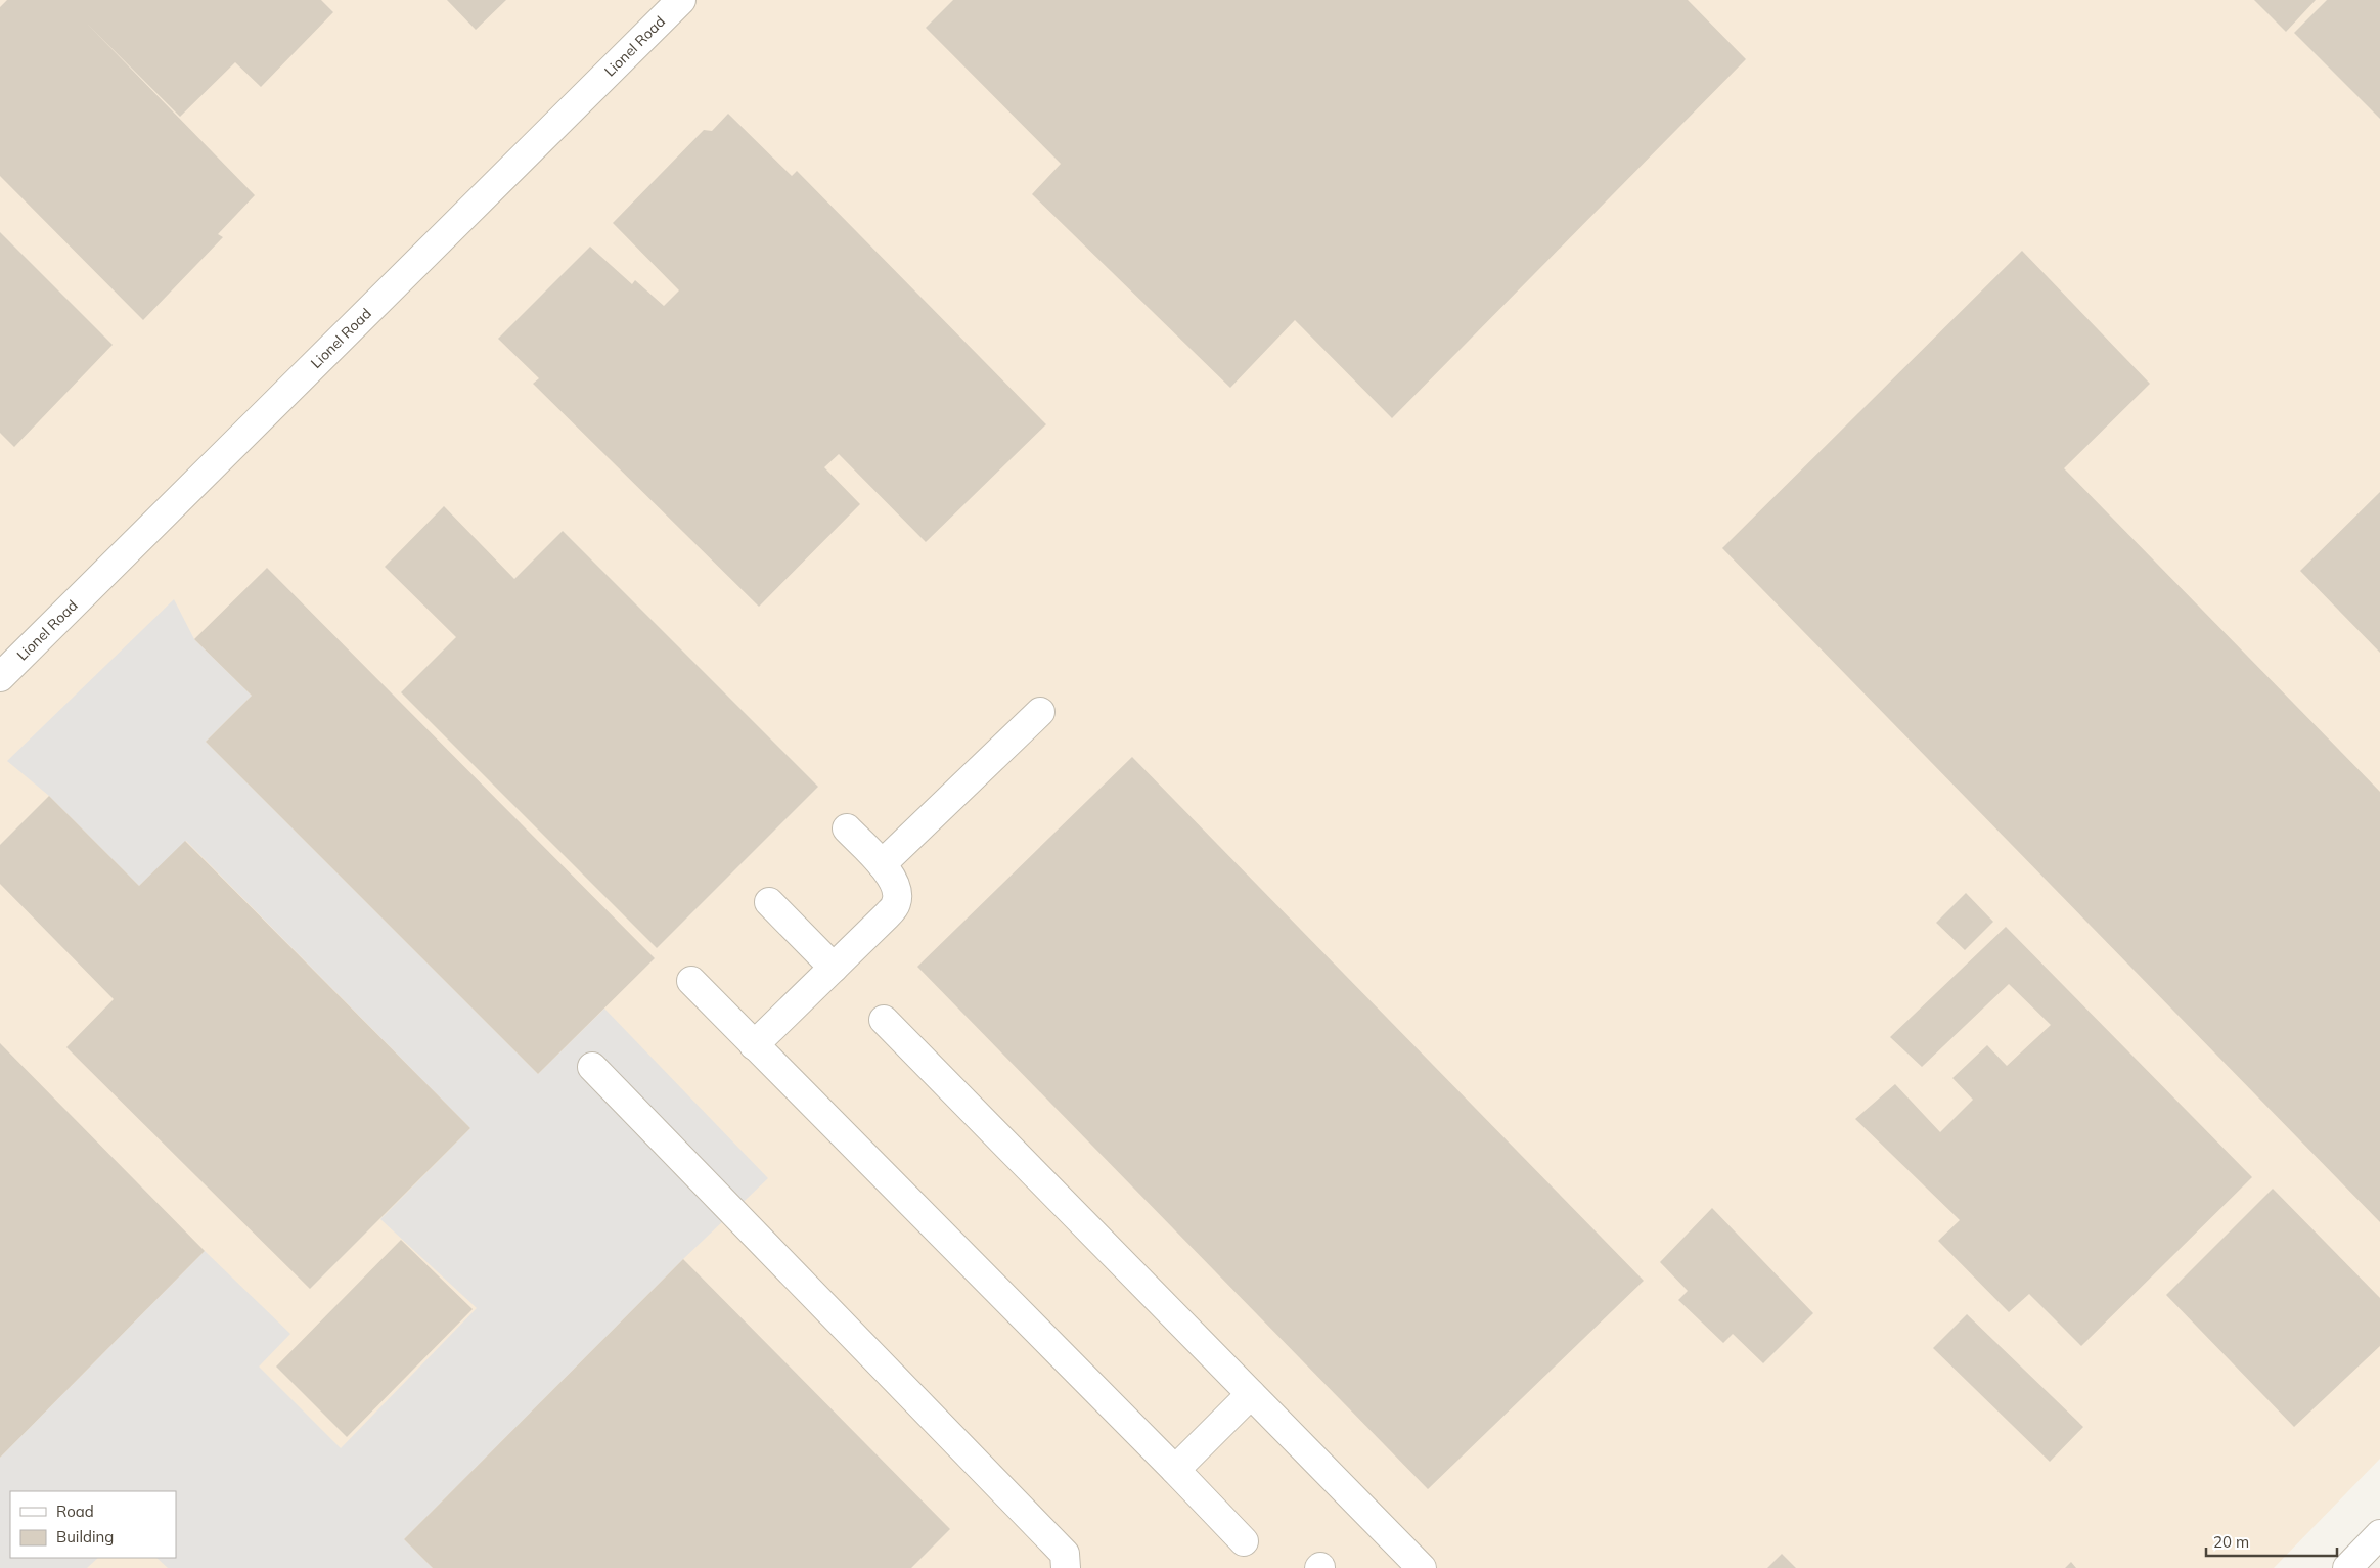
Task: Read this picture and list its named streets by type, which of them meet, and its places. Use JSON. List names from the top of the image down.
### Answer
{
  "streets": {
    "street": ["Lionel Road"]
  },
  "legend": ["Road", "Building"],
  "scale_bar": "20 m"
}
